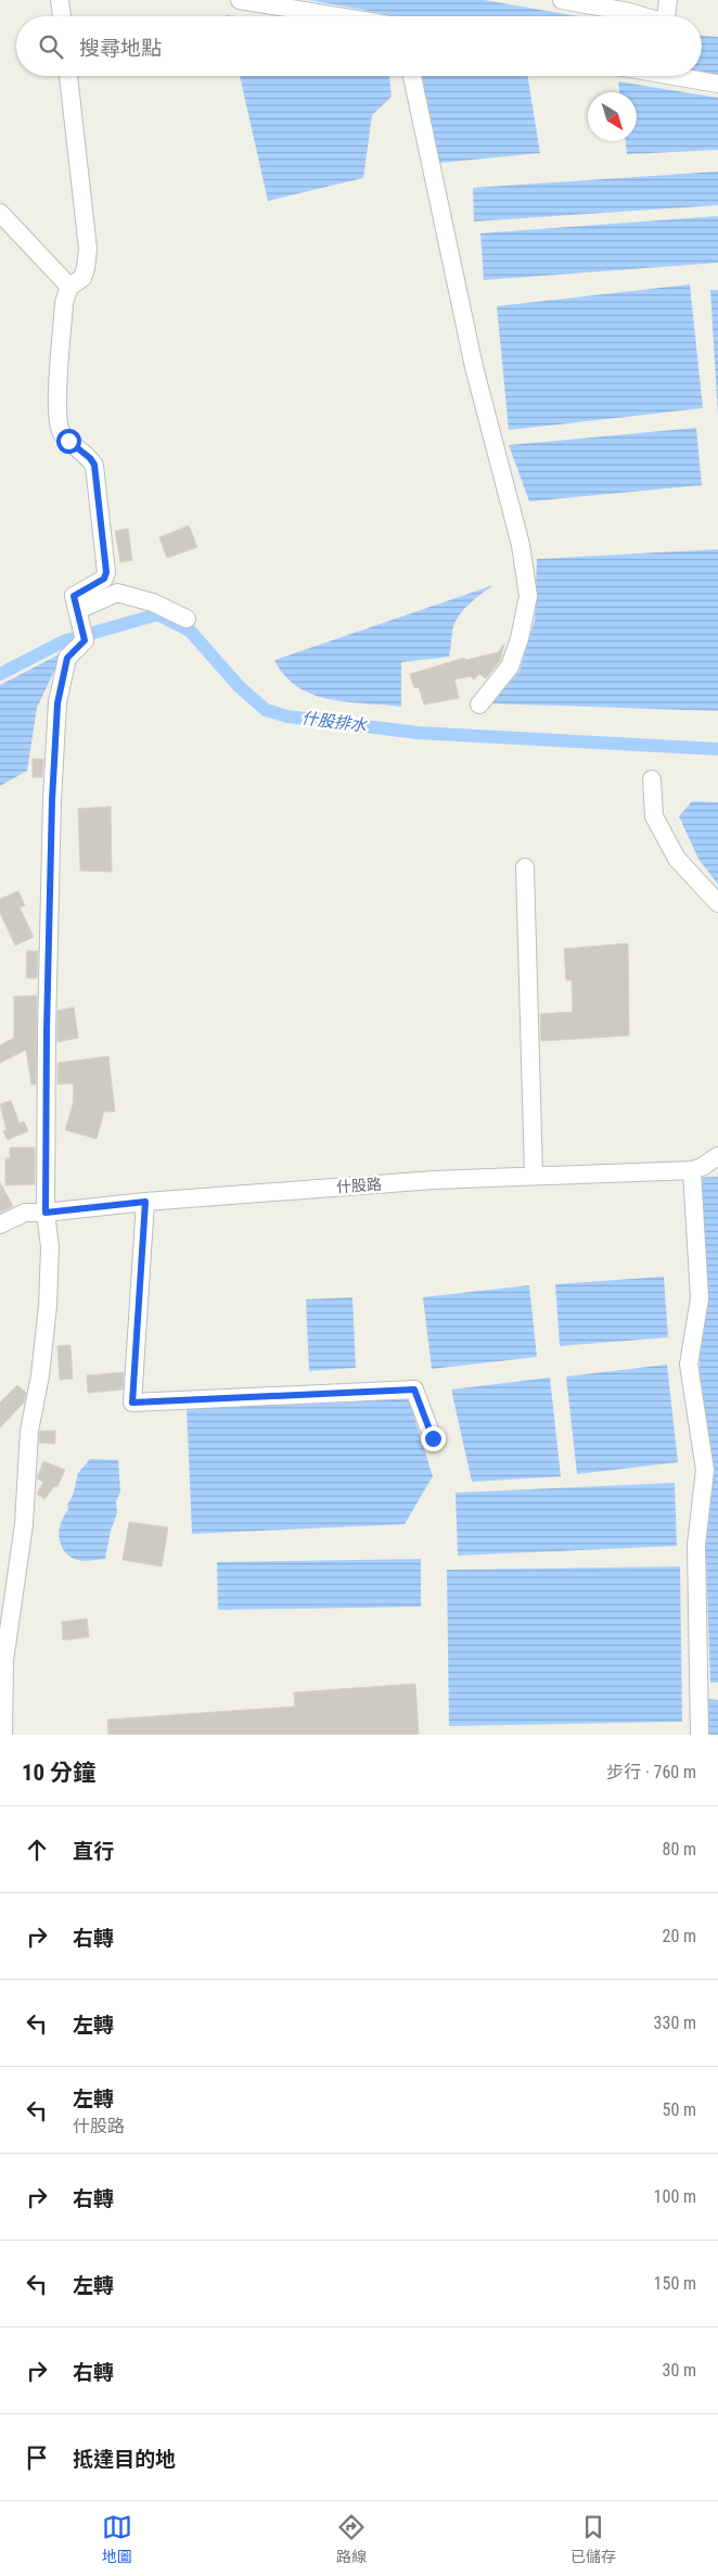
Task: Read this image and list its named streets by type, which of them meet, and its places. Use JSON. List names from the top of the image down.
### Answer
{
  "streets": {
    "street": ["什股路"]
  },
  "water": ["什股排水"],
  "north": "bottom right",
  "page": {
    "search": "搜尋地點",
    "heading": ["10 分鐘", "步行 · 760 m"],
    "list": [
      ["直行", "80 m"],
      ["右轉", "20 m"],
      ["左轉", "330 m"],
      ["左轉", "什股路", "50 m"],
      ["右轉", "100 m"],
      ["左轉", "150 m"],
      ["右轉", "30 m"],
      "抵達目的地"
    ],
    "nav": ["地圖", "路線", "已儲存"]
  }
}
